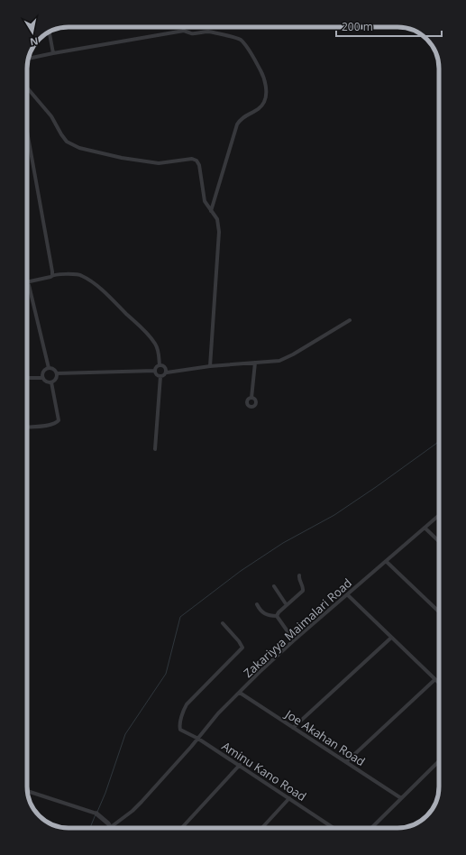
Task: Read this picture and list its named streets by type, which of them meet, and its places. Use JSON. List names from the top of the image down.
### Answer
{
  "streets": {
    "street": ["Zakariyya Maimalari Road", "Joe Akahan Road", "Aminu Kano Road"]
  },
  "crossings": [
    ["Zakariyya Maimalari Road", "Joe Akahan Road"],
    ["Zakariyya Maimalari Road", "Aminu Kano Road"]
  ],
  "scale_bar": "200 m",
  "north": "bottom"
}
